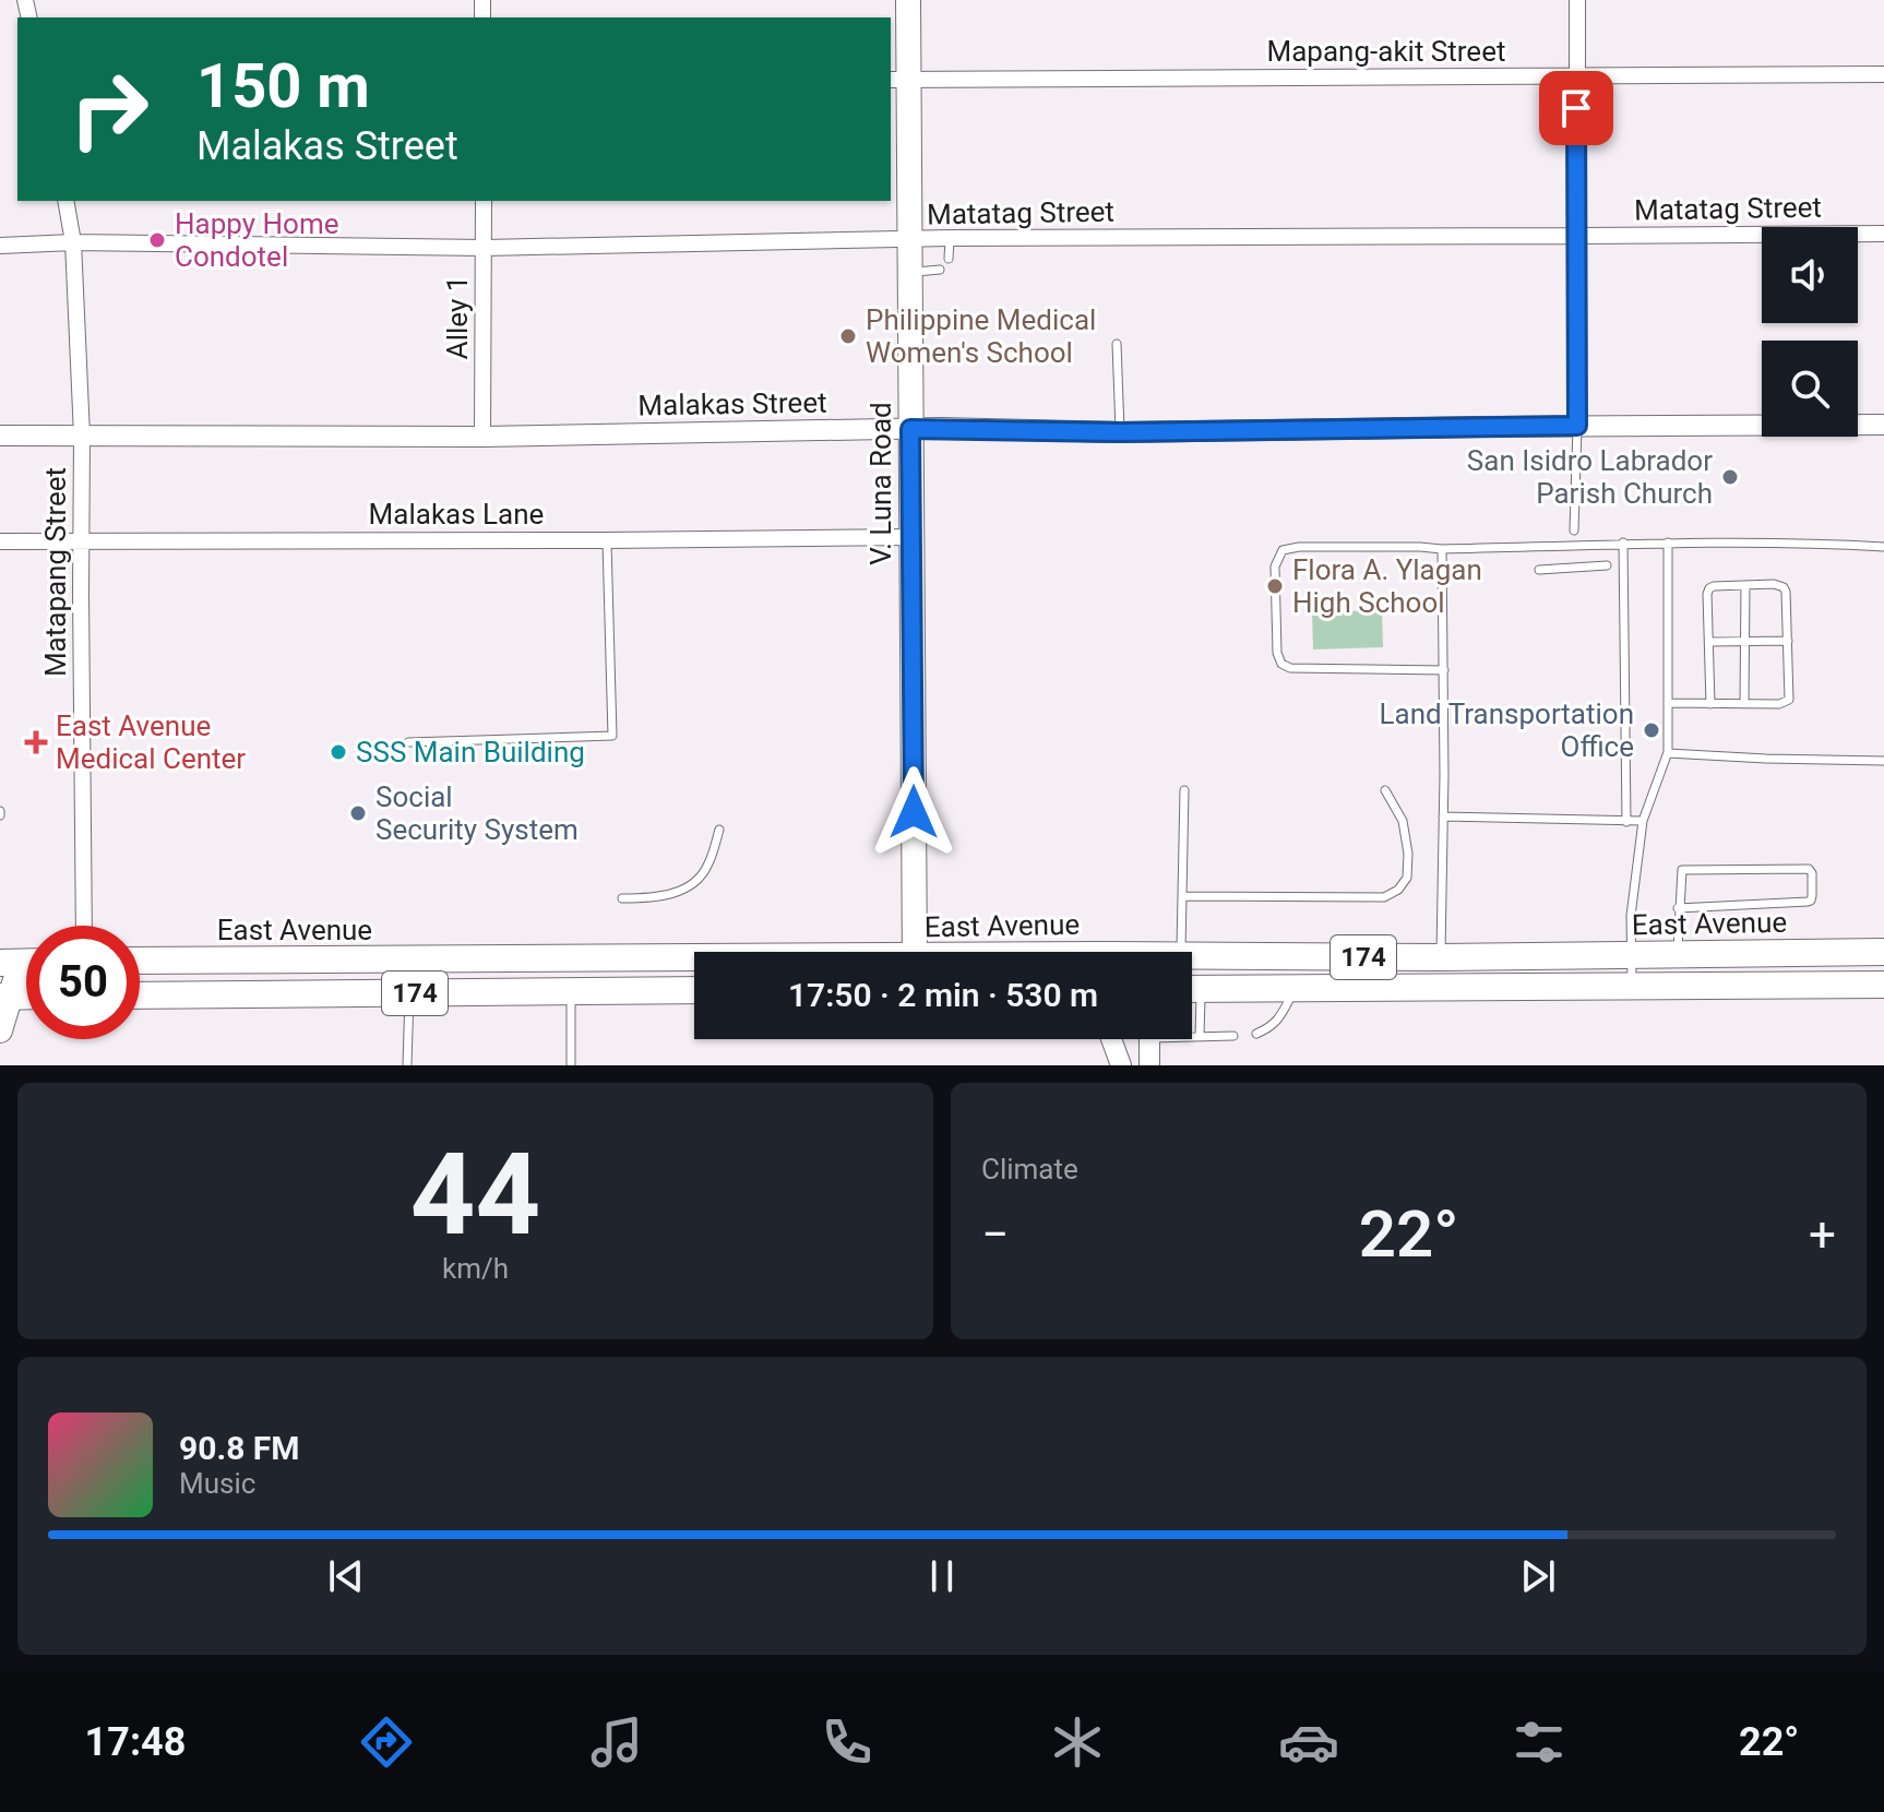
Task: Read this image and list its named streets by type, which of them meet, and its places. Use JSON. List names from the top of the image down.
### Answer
{
  "streets": {
    "main road": ["V. Luna Road", "East Avenue", "174"],
    "street": [
      "Mapang-akit Street",
      "Matatag Street",
      "Alley 1",
      "Malakas Street",
      "Malakas Lane",
      "Matapang Street"
    ]
  },
  "crossings": [
    ["Mapang-akit Street", "V. Luna Road"],
    ["Matatag Street", "Alley 1"],
    ["Matatag Street", "V. Luna Road"],
    ["Matatag Street", "Matapang Street"],
    ["Alley 1", "Malakas Street"],
    ["Malakas Street", "V. Luna Road"],
    ["Malakas Street", "Matapang Street"],
    ["V. Luna Road", "Malakas Lane"],
    ["Malakas Lane", "Matapang Street"]
  ],
  "places": {
    "other": [
      "Happy Home Condotel",
      "Philippine Medical Women's School",
      "San Isidro Labrador Parish Church",
      "Flora A. Ylagan High School",
      "Land Transportation Office",
      "SSS Main Building",
      "Social Security System"
    ],
    "health": ["East Avenue Medical Center"]
  },
  "page": {
    "turn": ["150 m", "Malakas Street"],
    "limit": "50",
    "trip": "17:50 · 2 min · 530 m",
    "tile": [
      ["44", "km/h"],
      "Climate"
    ],
    "heat": ["−", "22°", "+"],
    "song": ["90.8 FM", "Music"],
    "tabs": ["17:48", "22°"]
  }
}
